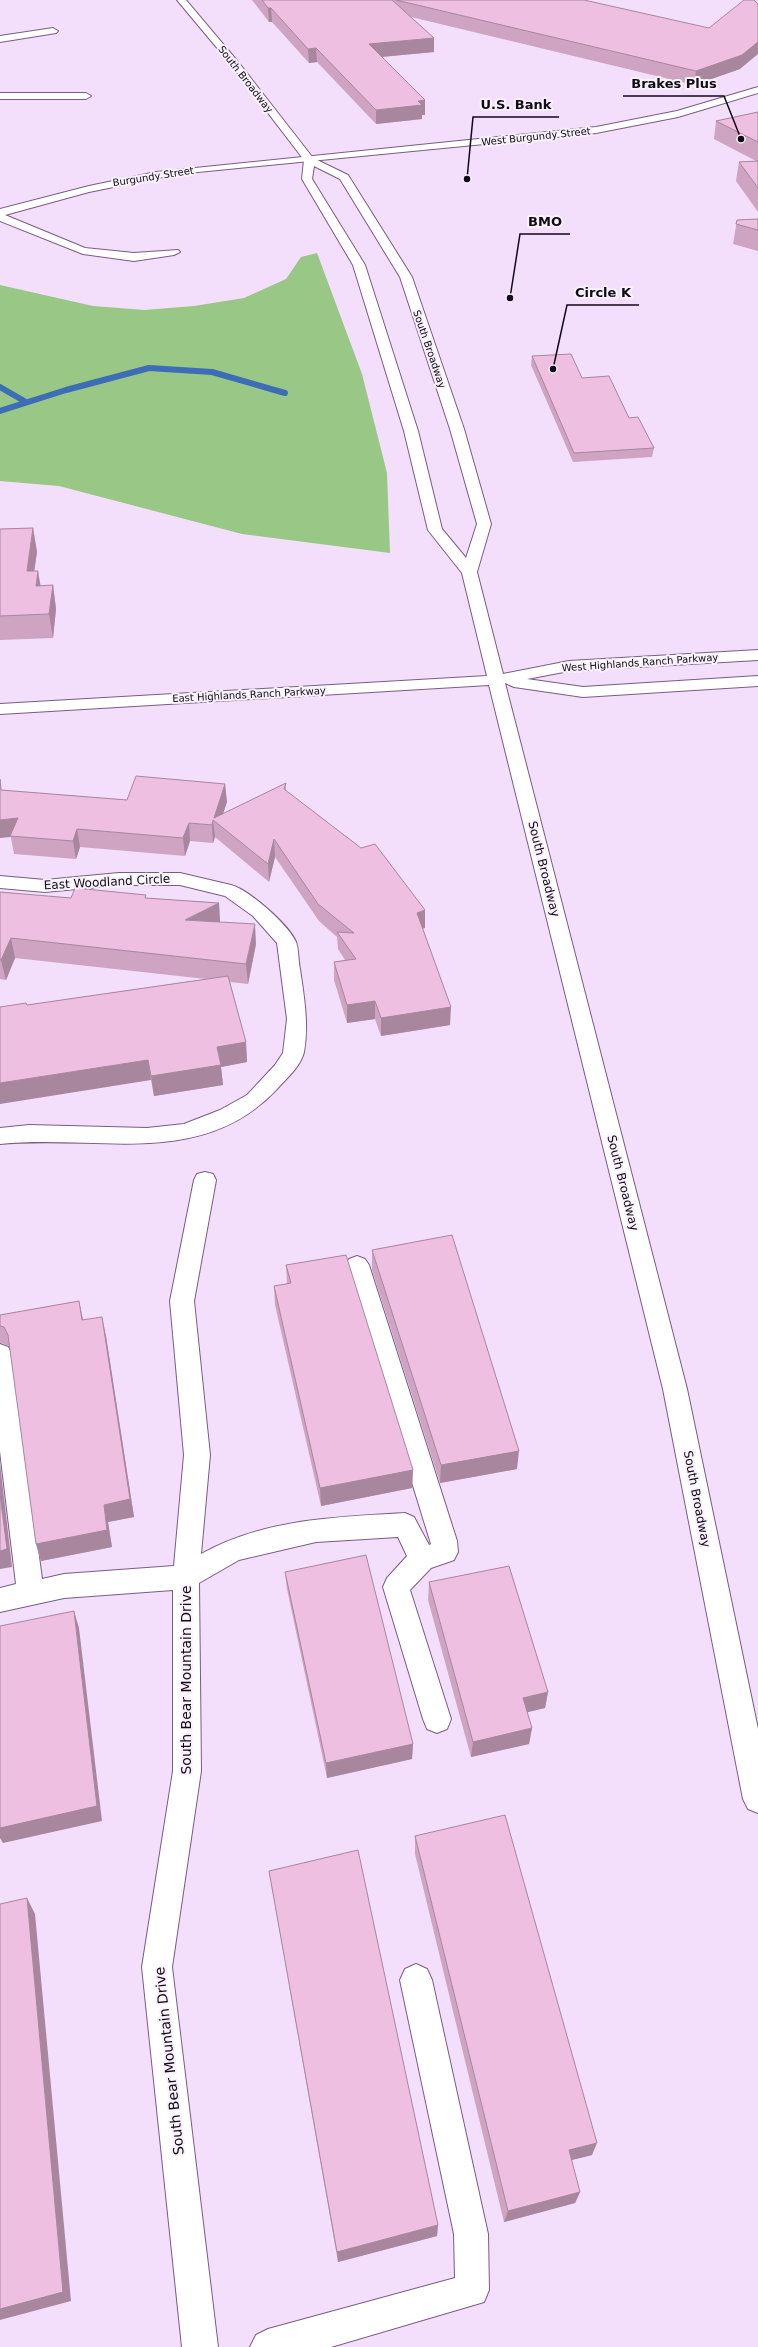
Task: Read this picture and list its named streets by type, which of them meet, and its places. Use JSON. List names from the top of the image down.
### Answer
{
  "streets": {
    "main road": [
      "South Broadway",
      "West Burgundy Street",
      "Burgundy Street",
      "West Highlands Ranch Parkway",
      "East Highlands Ranch Parkway",
      "East Woodland Circle",
      "South Bear Mountain Drive"
    ]
  },
  "crossings": [
    ["South Broadway", "West Burgundy Street"],
    ["South Broadway", "Burgundy Street"],
    ["South Broadway", "West Highlands Ranch Parkway"],
    ["South Broadway", "East Highlands Ranch Parkway"],
    ["West Burgundy Street", "Burgundy Street"],
    ["West Highlands Ranch Parkway", "East Highlands Ranch Parkway"]
  ],
  "places": [
    "Brakes Plus",
    "U.S. Bank",
    "BMO",
    "Circle K"
  ]
}
